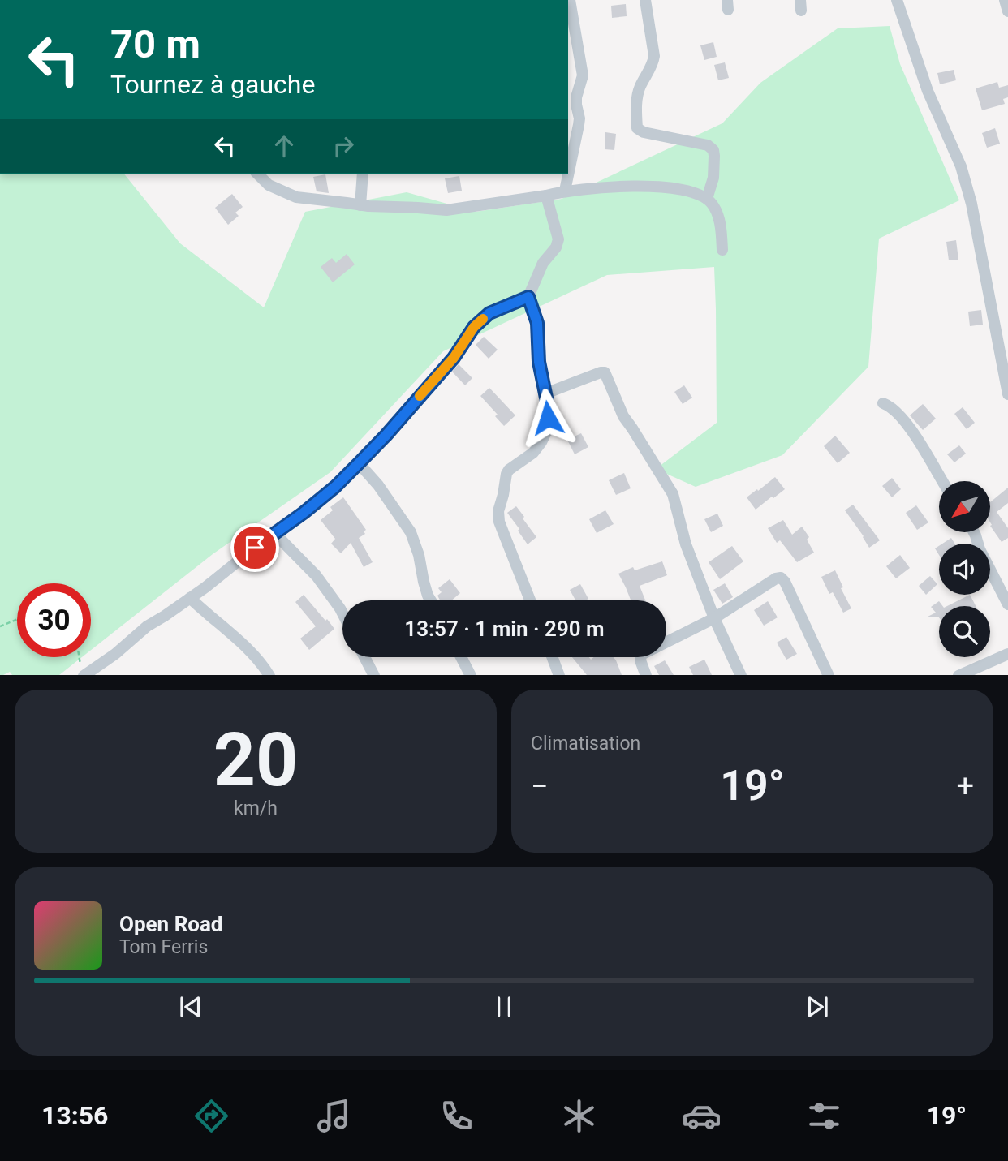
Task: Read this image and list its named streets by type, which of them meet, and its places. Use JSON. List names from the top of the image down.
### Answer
{
  "north": "bottom left",
  "page": {
    "turn": ["70 m", "Tournez à gauche"],
    "limit": "30",
    "trip": "13:57 · 1 min · 290 m",
    "tile": [
      ["20", "km/h"],
      "Climatisation"
    ],
    "heat": ["−", "19°", "+"],
    "song": ["Open Road", "Tom Ferris"],
    "tabs": ["13:56", "19°"]
  }
}
